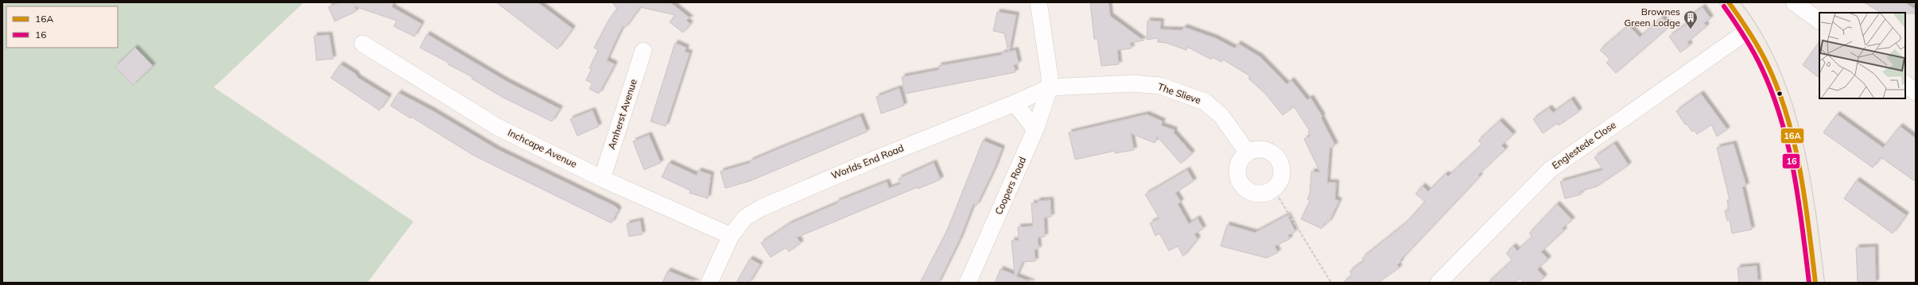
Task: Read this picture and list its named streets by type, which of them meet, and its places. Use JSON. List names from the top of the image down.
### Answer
{
  "streets": {
    "street": [
      "The Slieve",
      "Amherst Avenue",
      "Englestede Close",
      "Inchcape Avenue",
      "Worlds End Road",
      "Coopers Road"
    ]
  },
  "crossings": [
    ["The Slieve", "Worlds End Road"],
    ["The Slieve", "Coopers Road"],
    ["Amherst Avenue", "Inchcape Avenue"],
    ["Inchcape Avenue", "Worlds End Road"],
    ["Worlds End Road", "Coopers Road"]
  ],
  "places": {
    "building": ["Brownes Green Lodge"]
  },
  "lines": ["transit line 16A", "transit line 16"],
  "legend": ["16A", "16"]
}
